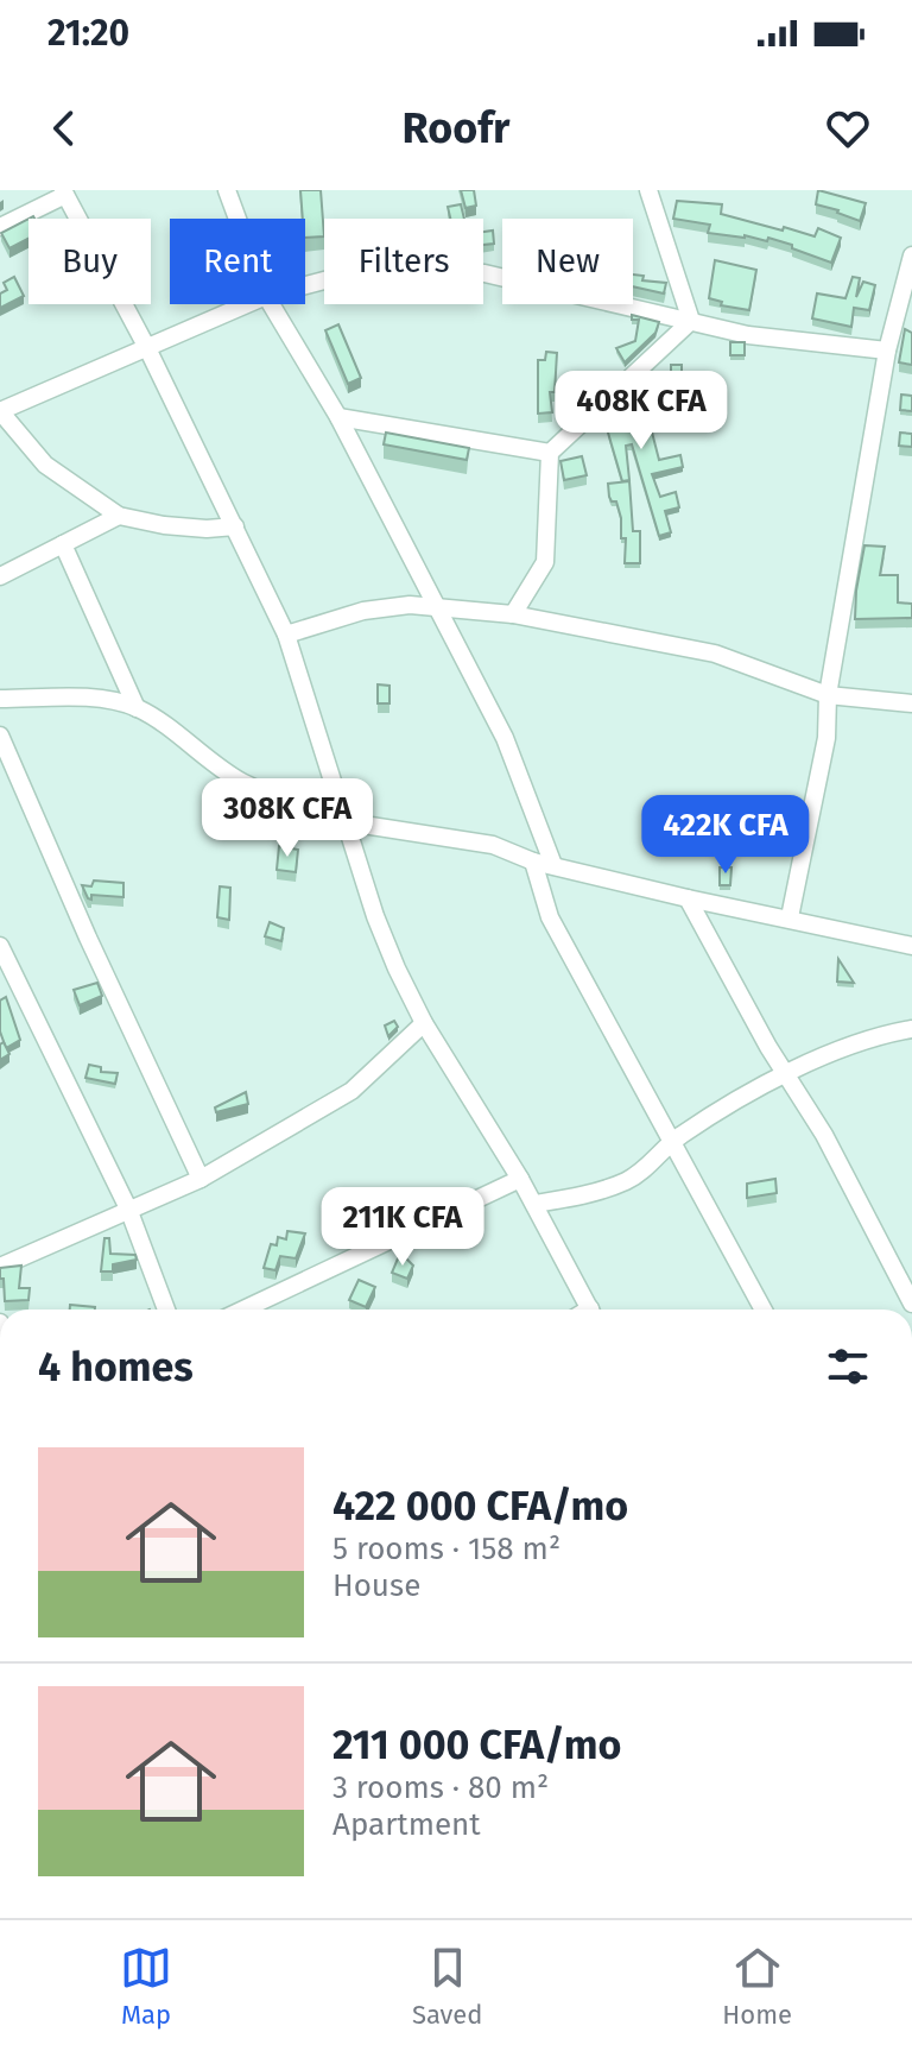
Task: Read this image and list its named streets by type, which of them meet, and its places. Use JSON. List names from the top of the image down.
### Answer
{
  "page": {
    "status": "21:20",
    "header": "Roofr",
    "chip": [
      "Buy",
      "Rent",
      "Filters",
      "New"
    ],
    "price": [
      "408K CFA",
      "308K CFA",
      "422K CFA",
      "211K CFA"
    ],
    "heading": "4 homes",
    "list": [
      {
        "name": "422 000 CFA/mo",
        "note": "5 rooms · 158 m² · House"
      },
      {
        "name": "211 000 CFA/mo",
        "note": "3 rooms · 80 m² · Apartment"
      }
    ],
    "tabs": ["Map", "Saved", "Home"]
  }
}
